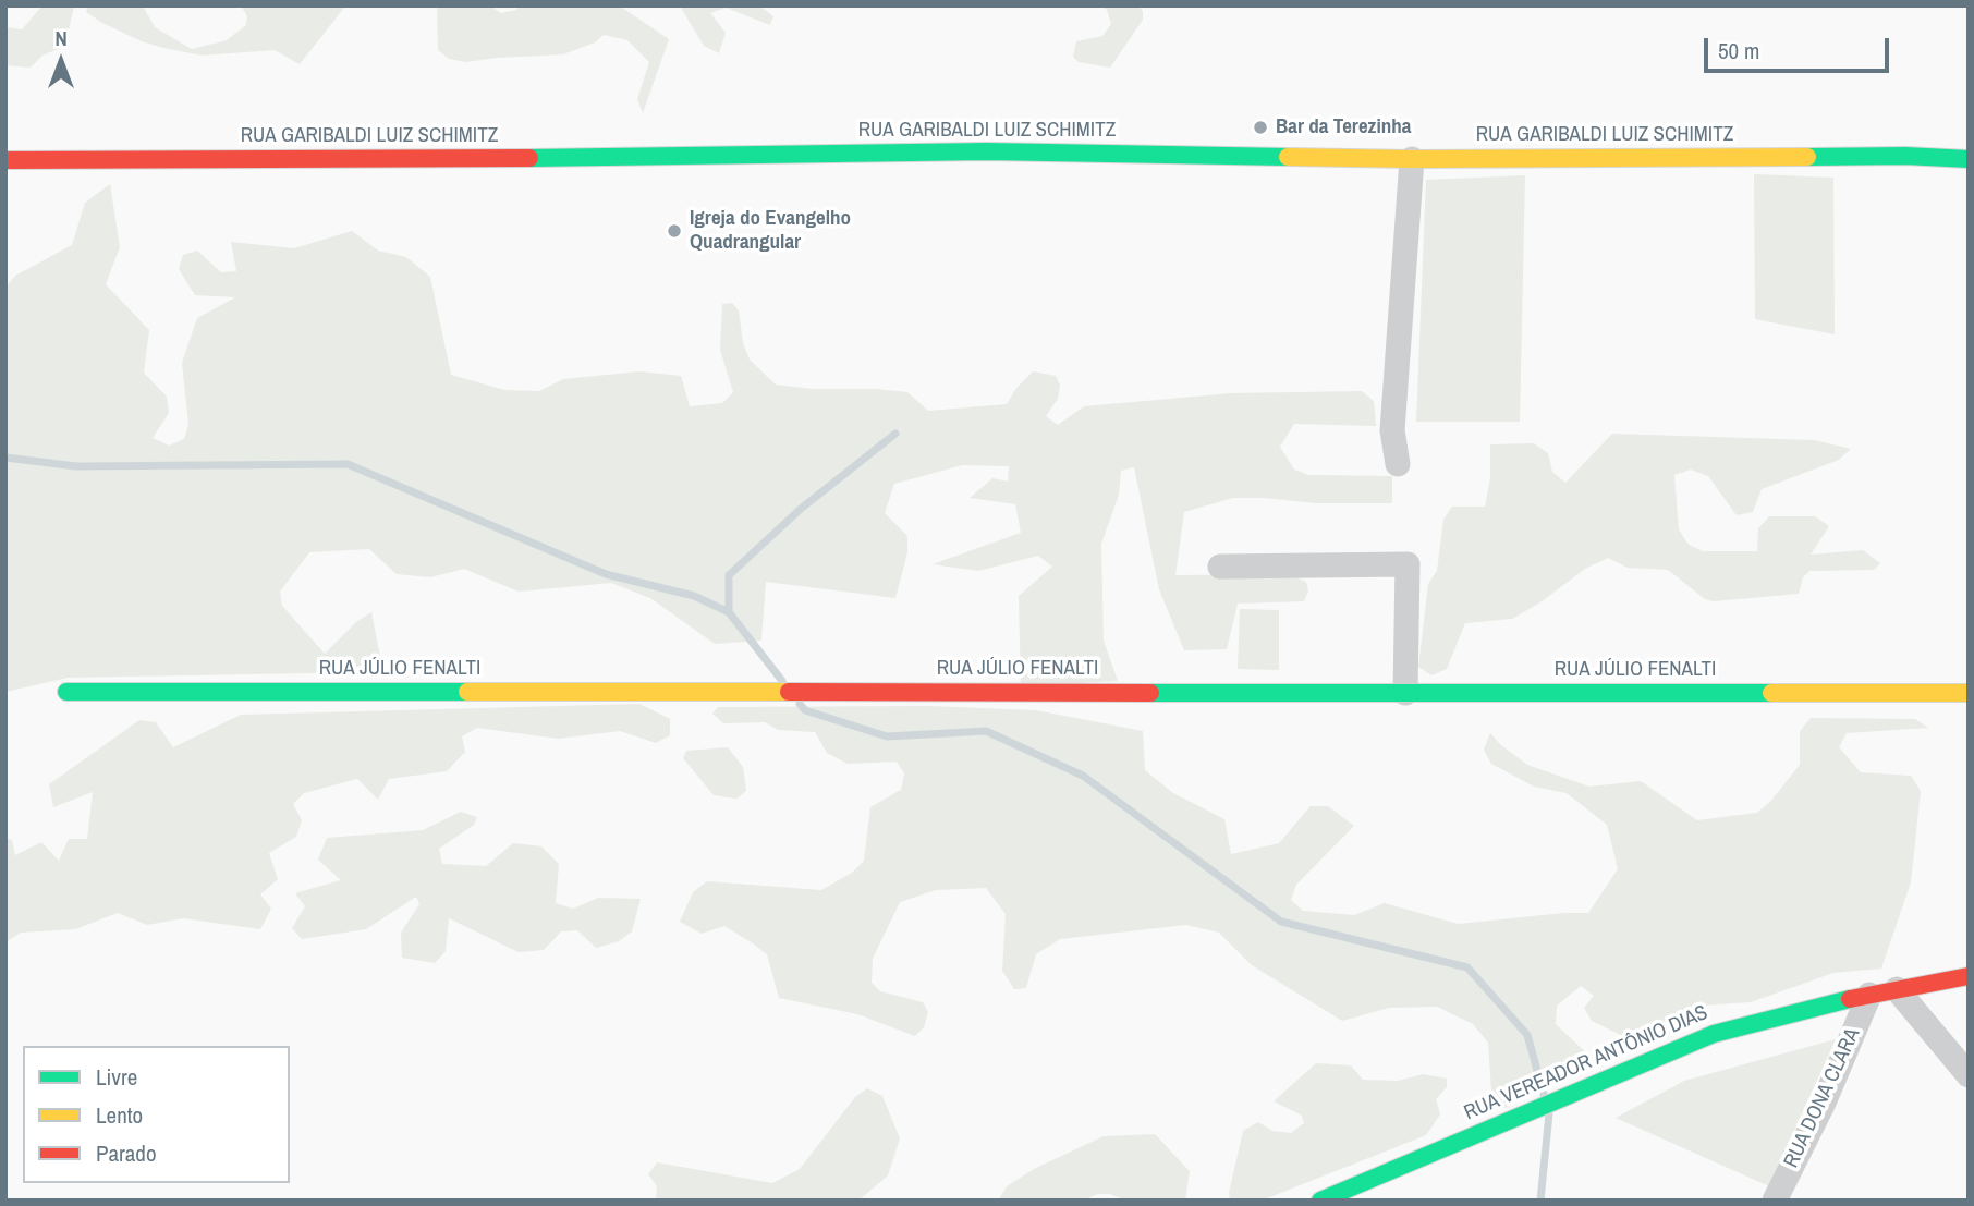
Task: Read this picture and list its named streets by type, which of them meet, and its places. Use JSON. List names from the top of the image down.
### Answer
{
  "streets": {
    "street": [
      "RUA GARIBALDI LUIZ SCHIMITZ",
      "RUA JÚLIO FENALTI",
      "RUA VEREADOR ANTÔNIO DIAS",
      "RUA DONA CLARA"
    ]
  },
  "crossings": [
    ["RUA VEREADOR ANTÔNIO DIAS", "RUA DONA CLARA"]
  ],
  "places": ["Bar da Terezinha", "Igreja do Evangelho Quadrangular"],
  "legend": ["Livre", "Lento", "Parado"],
  "scale_bar": "50 m",
  "north": "top"
}
